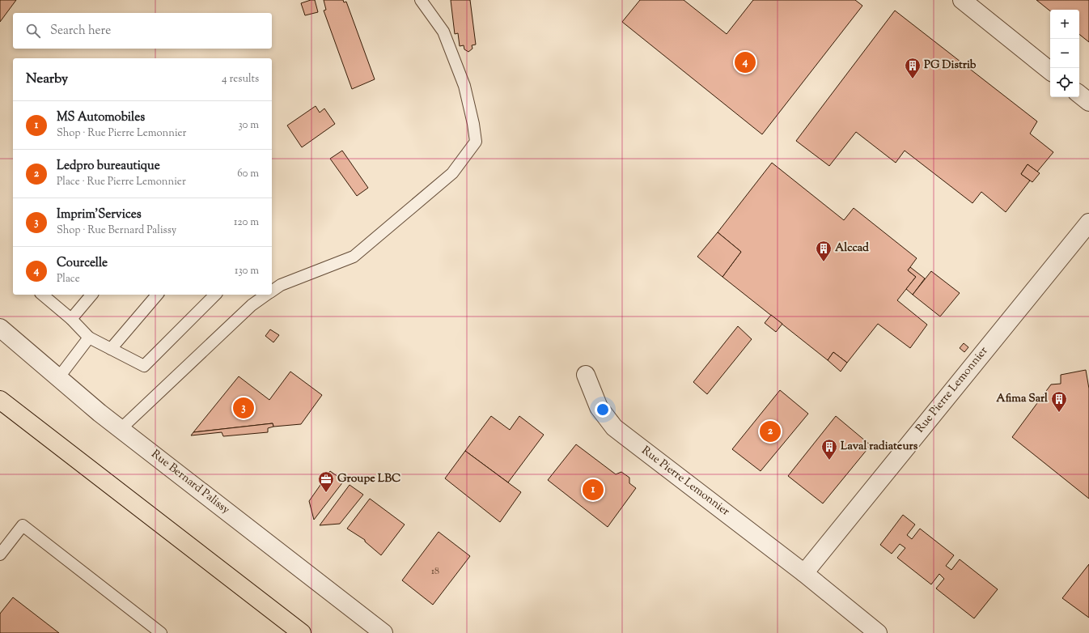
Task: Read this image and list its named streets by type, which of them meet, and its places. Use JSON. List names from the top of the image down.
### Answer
{
  "streets": {
    "street": ["Rue Pierre Lemonnier", "Rue Bernard Palissy"]
  },
  "places": {
    "building": [
      "PG Distrib",
      "Alccad",
      "Afima Sarl",
      "Laval radiateurs"
    ],
    "office": ["Groupe LBC"]
  },
  "house_numbers": ["18"],
  "page": {
    "map_buttons": ["+", "−"],
    "search": "Search here",
    "pins": [
      "4",
      "3",
      "2",
      "1"
    ],
    "heading": ["Nearby", "4 results"],
    "list": [
      {
        "mark": "1",
        "name": "MS Automobiles",
        "note": "Shop · Rue Pierre Lemonnier",
        "value": "30 m"
      },
      {
        "mark": "2",
        "name": "Ledpro bureautique",
        "note": "Place · Rue Pierre Lemonnier",
        "value": "60 m"
      },
      {
        "mark": "3",
        "name": "Imprim'Services",
        "note": "Shop · Rue Bernard Palissy",
        "value": "120 m"
      },
      {
        "mark": "4",
        "name": "Courcelle",
        "note": "Place",
        "value": "130 m"
      }
    ]
  }
}
